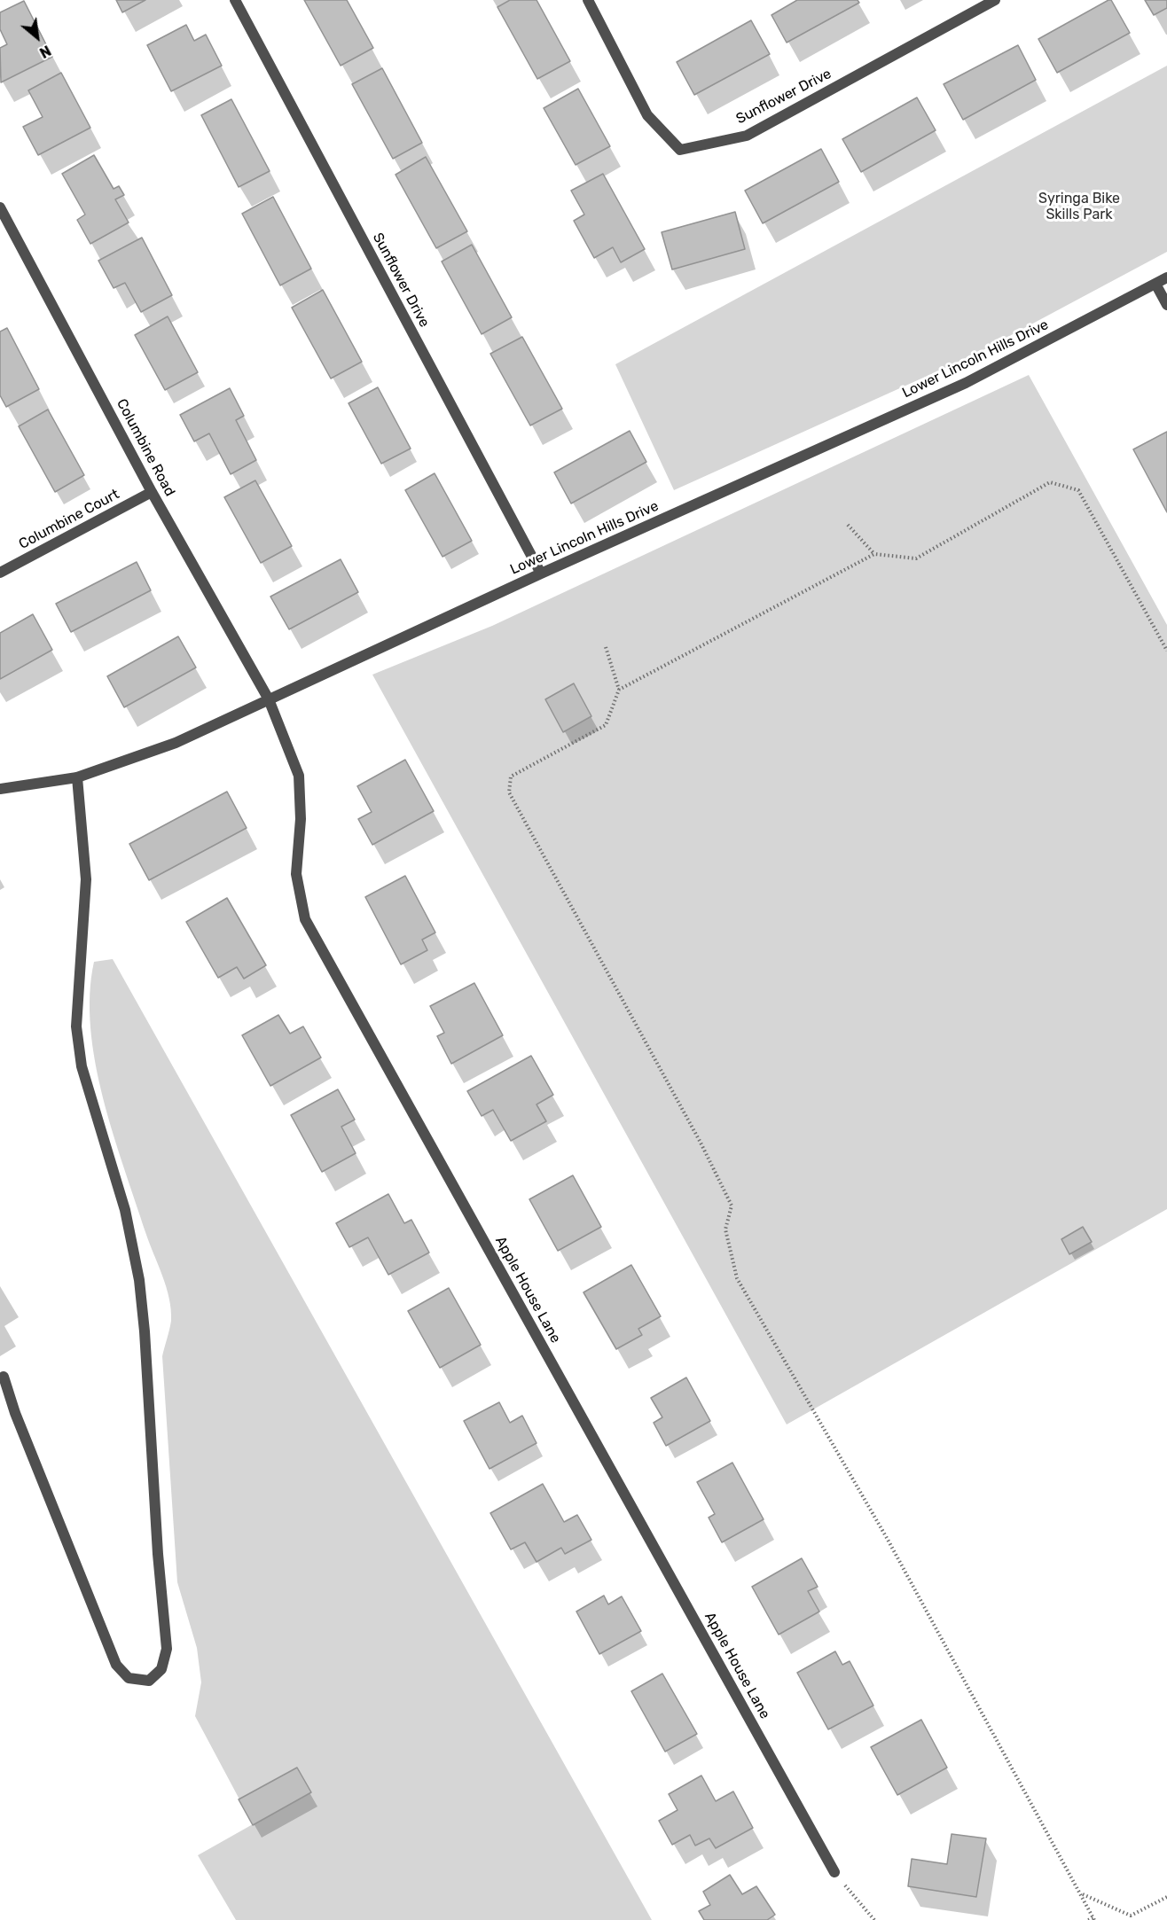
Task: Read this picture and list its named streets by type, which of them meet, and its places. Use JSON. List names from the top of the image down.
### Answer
{
  "streets": {
    "street": [
      "Sunflower Drive",
      "Lower Lincoln Hills Drive",
      "Columbine Road",
      "Columbine Court",
      "Apple House Lane"
    ]
  },
  "crossings": [
    ["Sunflower Drive", "Lower Lincoln Hills Drive"],
    ["Lower Lincoln Hills Drive", "Columbine Road"],
    ["Lower Lincoln Hills Drive", "Apple House Lane"],
    ["Columbine Road", "Columbine Court"],
    ["Columbine Road", "Apple House Lane"]
  ],
  "parks": ["Syringa Bike Skills Park"],
  "north": "bottom right"
}
